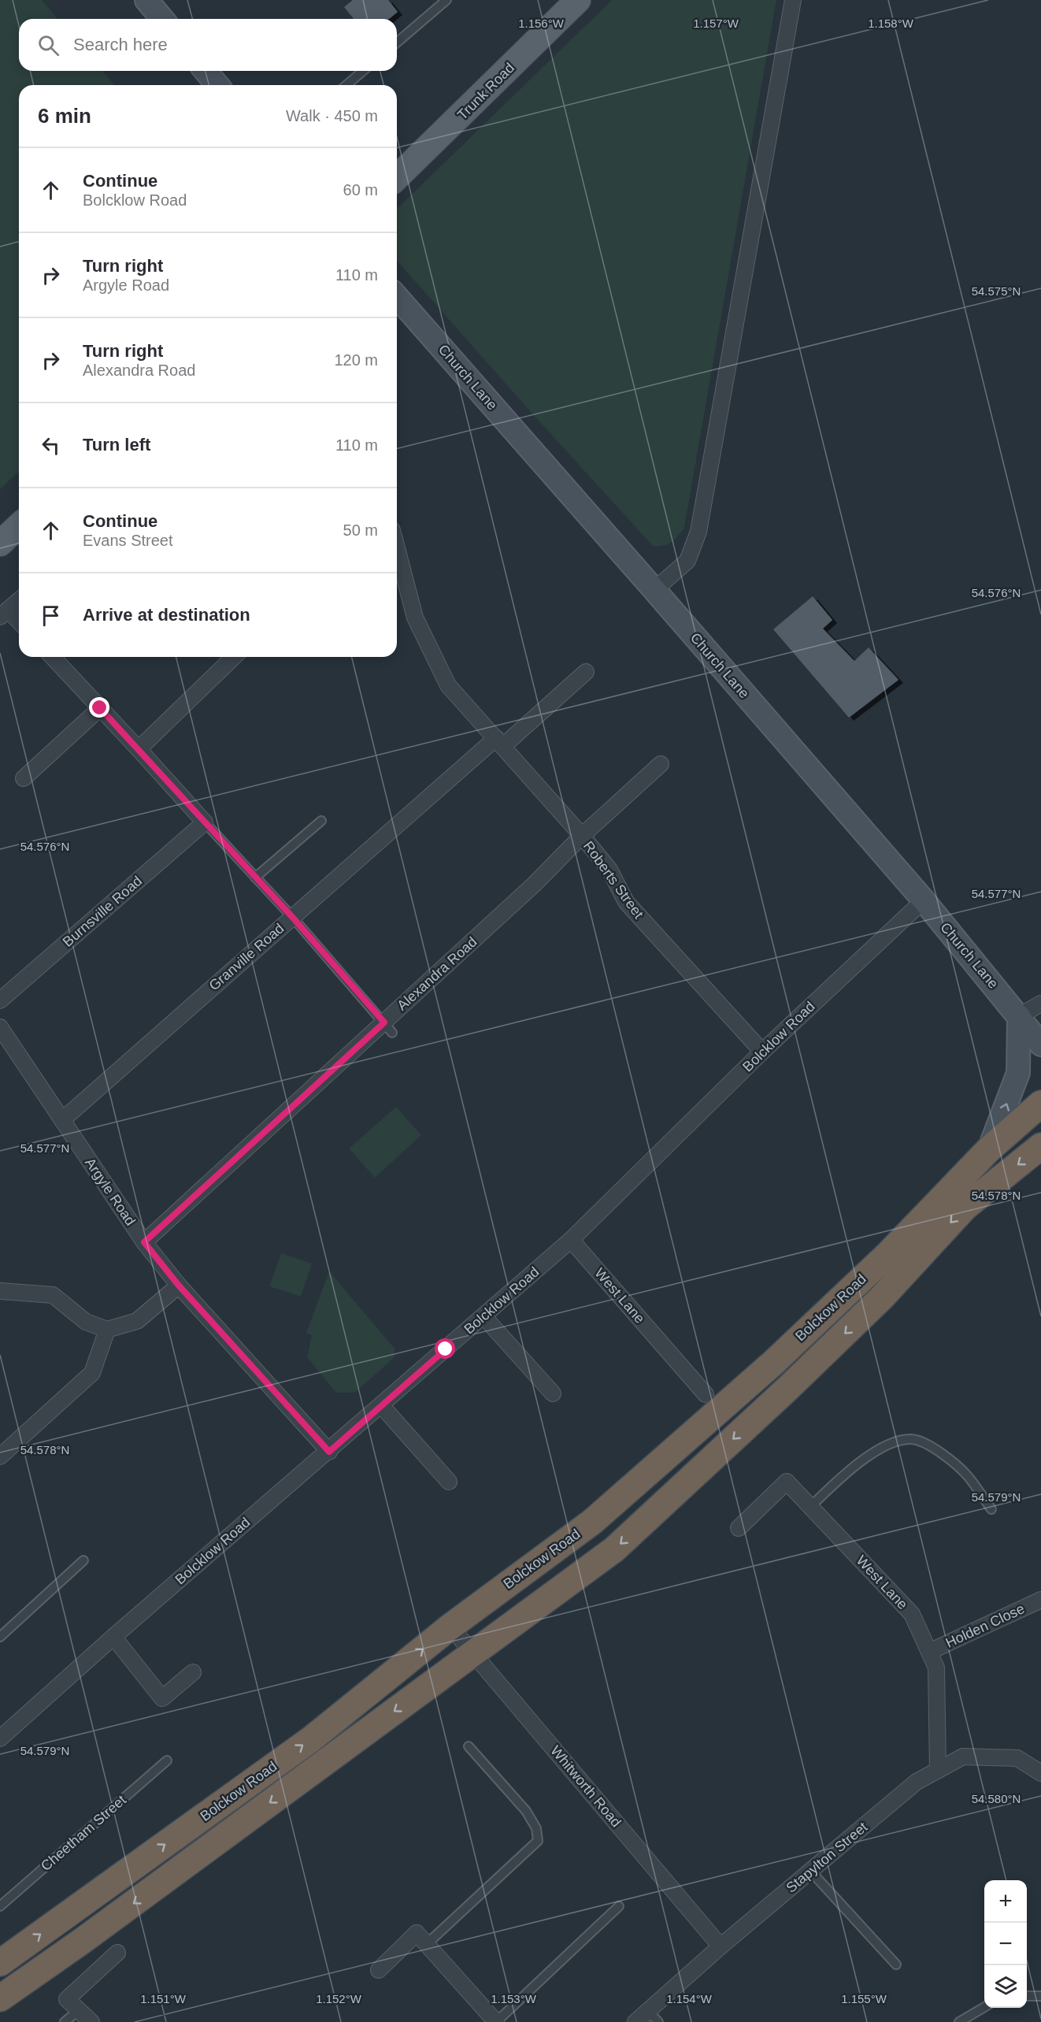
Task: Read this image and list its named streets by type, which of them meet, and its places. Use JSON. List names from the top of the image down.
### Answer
{
  "streets": {
    "highway": ["Bolckow Road"],
    "main road": ["Trunk Road"],
    "street": [
      "Church Lane",
      "Roberts Street",
      "Burnsville Road",
      "Granville Road",
      "Alexandra Road",
      "Bolcklow Road",
      "Argyle Road",
      "West Lane",
      "Holden Close",
      "Whitworth Road",
      "Stapylton Street"
    ],
    "lane": ["Cheetham Street"]
  },
  "crossings": [
    ["Church Lane", "Bolcklow Road"],
    ["Roberts Street", "Granville Road"],
    ["Roberts Street", "Alexandra Road"],
    ["Roberts Street", "Bolcklow Road"],
    ["Granville Road", "Argyle Road"],
    ["Alexandra Road", "Argyle Road"],
    ["Bolcklow Road", "Argyle Road"],
    ["Bolcklow Road", "West Lane"],
    ["West Lane", "Holden Close"],
    ["West Lane", "Stapylton Street"],
    ["Bolckow Road", "Whitworth Road"],
    ["Whitworth Road", "Stapylton Street"]
  ],
  "page": {
    "search": "Search here",
    "heading": ["6 min", "Walk · 450 m"],
    "list": [
      ["Continue", "Bolcklow Road", "60 m"],
      ["Turn right", "Argyle Road", "110 m"],
      ["Turn right", "Alexandra Road", "120 m"],
      ["Turn left", "110 m"],
      ["Continue", "Evans Street", "50 m"],
      "Arrive at destination"
    ],
    "map_buttons": ["+", "−"]
  },
  "coordinates": [
    "1.158°W",
    "1.156°W",
    "1.157°W",
    "54.575°N",
    "54.576°N",
    "54.577°N",
    "54.578°N",
    "54.579°N",
    "54.580°N",
    "1.151°W",
    "1.152°W",
    "1.153°W",
    "1.154°W",
    "1.155°W"
  ]
}
